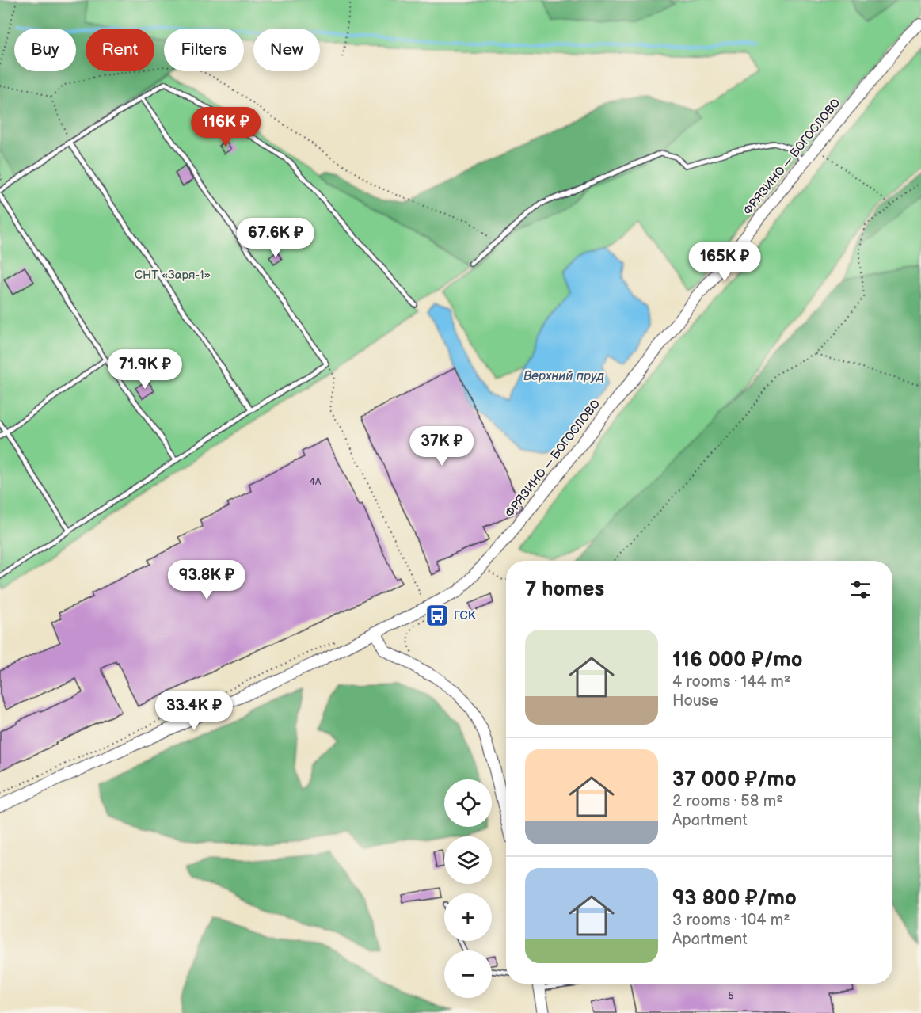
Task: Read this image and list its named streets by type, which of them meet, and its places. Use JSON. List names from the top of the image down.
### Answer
{
  "streets": {
    "street": ["ФРЯЗИНО — БОГОСЛОВО"]
  },
  "water": ["Верхний пруд"],
  "parks": ["СНТ «Заря-1»"],
  "places": {
    "bus stop": ["ГСК"]
  },
  "house_numbers": ["4А", "5"],
  "page": {
    "chip": [
      "Buy",
      "Rent",
      "Filters",
      "New"
    ],
    "price": [
      "116K ₽",
      "67.6K ₽",
      "165K ₽",
      "71.9K ₽",
      "37K ₽",
      "93.8K ₽",
      "33.4K ₽"
    ],
    "heading": "7 homes",
    "list": [
      {
        "name": "116 000 ₽/mo",
        "note": "4 rooms · 144 m² · House"
      },
      {
        "name": "37 000 ₽/mo",
        "note": "2 rooms · 58 m² · Apartment"
      },
      {
        "name": "93 800 ₽/mo",
        "note": "3 rooms · 104 m² · Apartment"
      }
    ],
    "map_buttons": ["+", "−"]
  }
}
